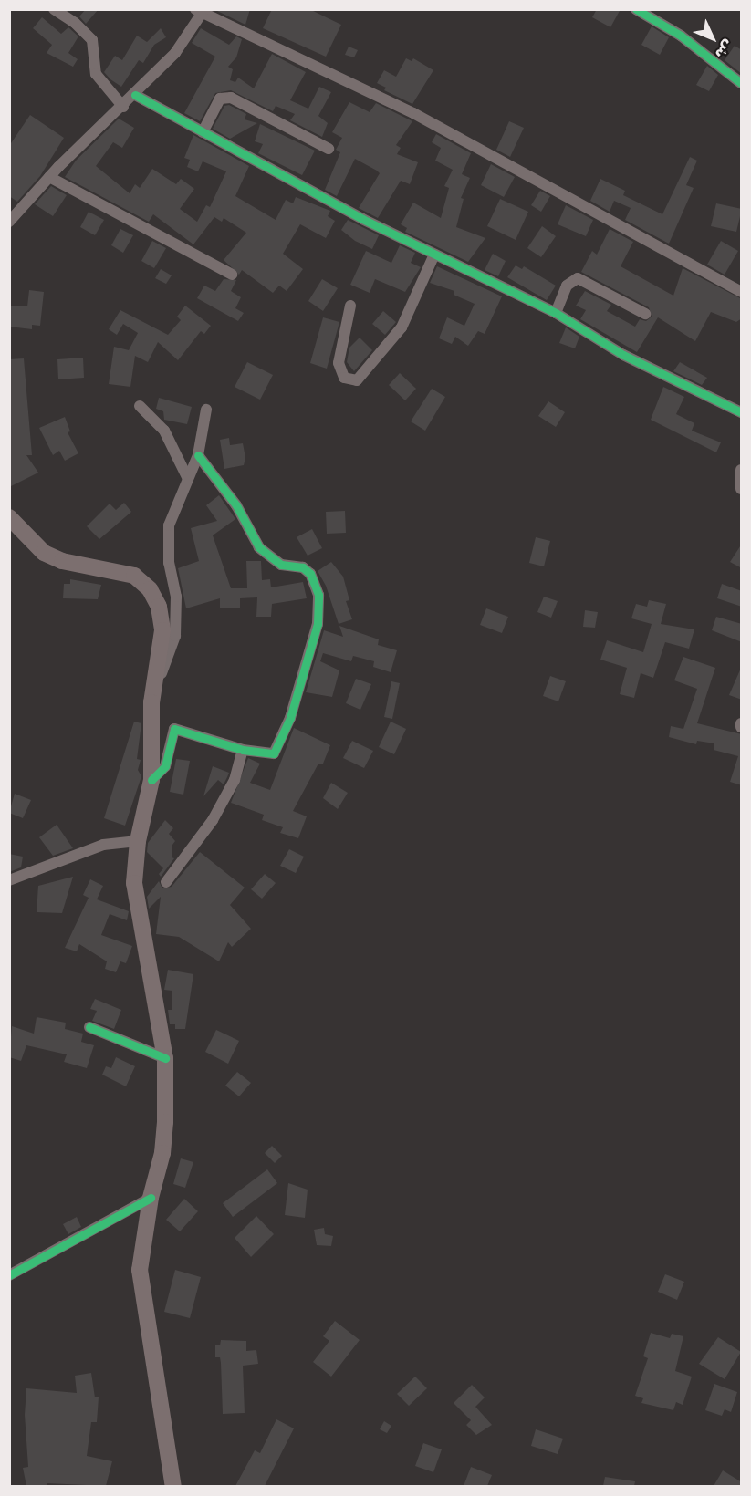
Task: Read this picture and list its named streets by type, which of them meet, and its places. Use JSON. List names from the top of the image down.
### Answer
{
  "north": "bottom right"
}
